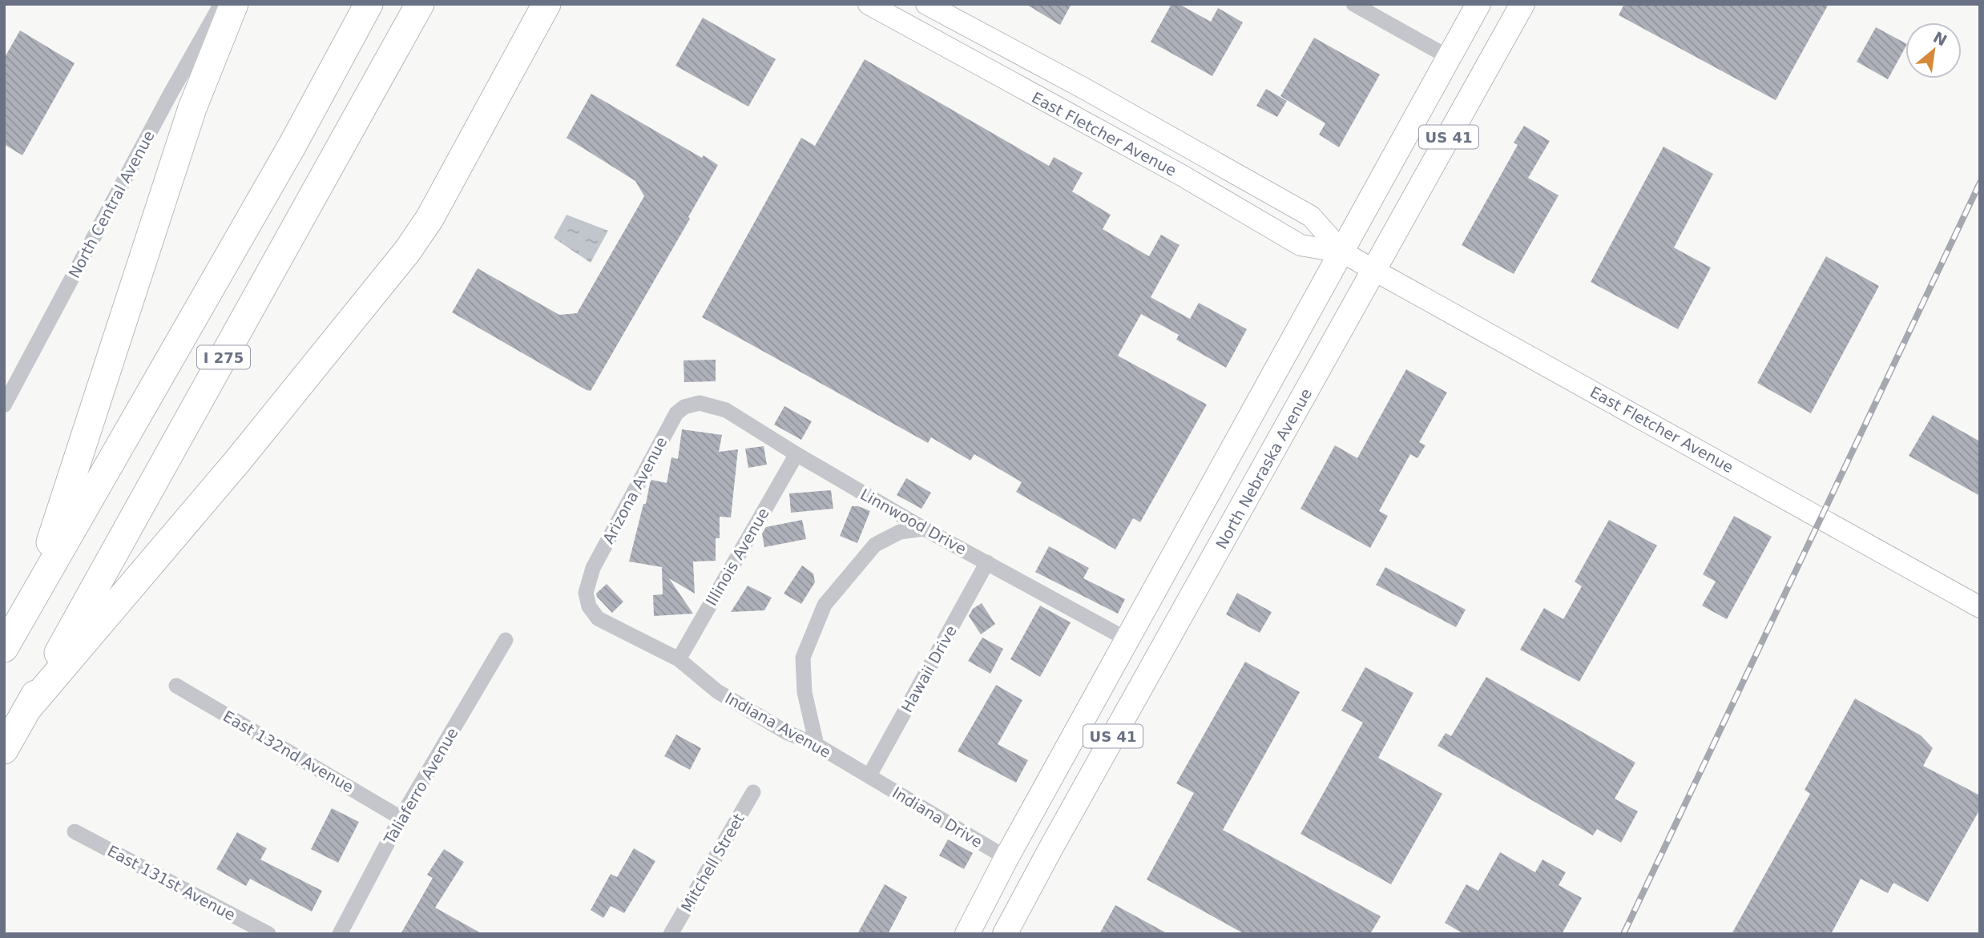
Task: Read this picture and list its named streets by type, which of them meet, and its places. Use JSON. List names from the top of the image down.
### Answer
{
  "streets": {
    "highway": ["I 275"],
    "main road": ["East Fletcher Avenue", "US 41", "North Nebraska Avenue"],
    "street": [
      "North Central Avenue",
      "Arizona Avenue",
      "Linnwood Drive",
      "Illinois Avenue",
      "Hawaii Drive",
      "Indiana Avenue",
      "East 132nd Avenue",
      "Taliaferro Avenue",
      "Indiana Drive",
      "Mitchell Street",
      "East 131st Avenue"
    ]
  },
  "crossings": [
    ["East Fletcher Avenue", "US 41"],
    ["East Fletcher Avenue", "North Nebraska Avenue"],
    ["US 41", "Linnwood Drive"],
    ["US 41", "Indiana Drive"],
    ["Arizona Avenue", "Linnwood Drive"],
    ["Arizona Avenue", "Indiana Avenue"],
    ["Linnwood Drive", "Illinois Avenue"],
    ["Linnwood Drive", "Hawaii Drive"],
    ["Illinois Avenue", "Indiana Avenue"],
    ["Hawaii Drive", "Indiana Avenue"],
    ["Hawaii Drive", "Indiana Drive"],
    ["Indiana Avenue", "Indiana Drive"],
    ["East 132nd Avenue", "Taliaferro Avenue"]
  ],
  "north": "top right"
}
